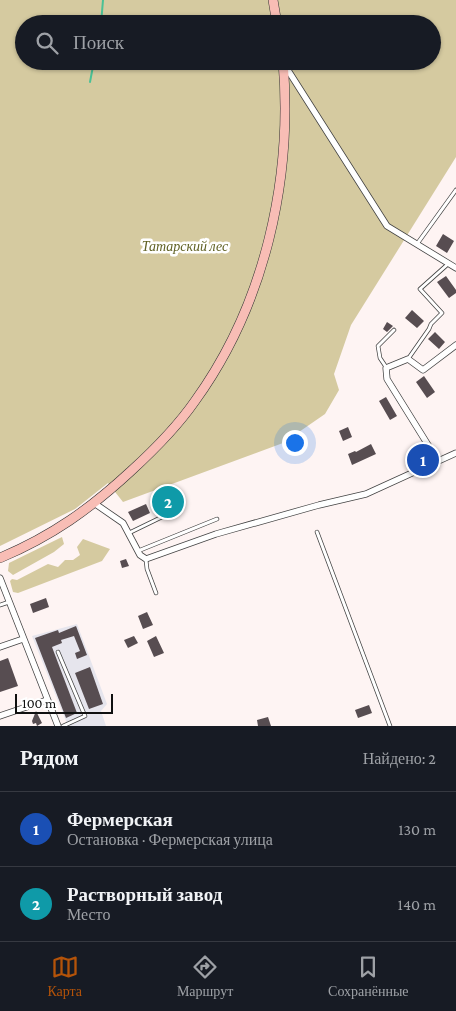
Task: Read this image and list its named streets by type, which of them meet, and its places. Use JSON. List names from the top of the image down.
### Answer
{
  "parks": ["Татарский лес"],
  "scale_bar": "100 m",
  "page": {
    "search": "Поиск",
    "pins": ["1", "2"],
    "scale": "100 m",
    "heading": ["Рядом", "Найдено: 2"],
    "list": [
      {
        "mark": "1",
        "name": "Фермерская",
        "note": "Остановка · Фермерская улица",
        "value": "130 m"
      },
      {
        "mark": "2",
        "name": "Растворный завод",
        "note": "Место",
        "value": "140 m"
      }
    ],
    "nav": ["Карта", "Маршрут", "Сохранённые"]
  }
}
